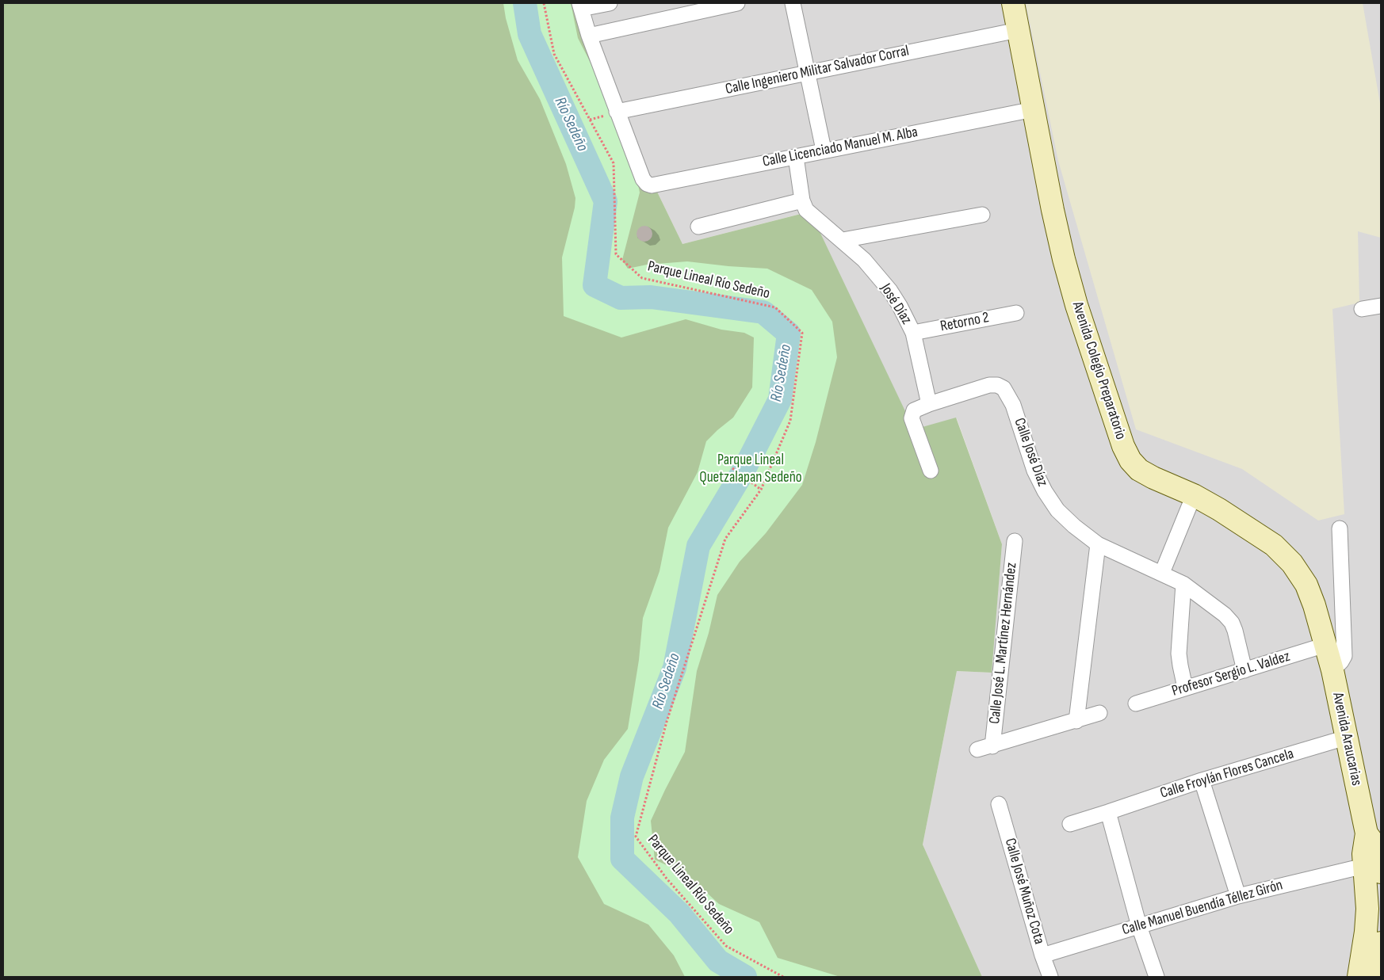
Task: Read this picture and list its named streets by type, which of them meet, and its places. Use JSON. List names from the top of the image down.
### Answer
{
  "streets": {
    "street": [
      "Calle Ingeniero Militar Salvador Corral",
      "Calle Licenciado Manuel M. Alba",
      "José Díaz",
      "Retorno 2",
      "Avenida Colegio Preparatorio",
      "Calle José Díaz",
      "Calle José L. Martínez Hernández",
      "Profesor Sergio L. Valdez",
      "Avenida Araucarias",
      "Calle Froylán Flores Cancela",
      "Calle José Muñoz Cota",
      "Calle Manuel Buendía Téllez Girón"
    ],
    "path": ["Parque Lineal Río Sedeño"]
  },
  "crossings": [
    ["Calle Ingeniero Militar Salvador Corral", "Calle Licenciado Manuel M. Alba"],
    ["Calle Ingeniero Militar Salvador Corral", "Avenida Colegio Preparatorio"],
    ["Calle Licenciado Manuel M. Alba", "José Díaz"],
    ["Calle Licenciado Manuel M. Alba", "Avenida Colegio Preparatorio"],
    ["José Díaz", "Retorno 2"],
    ["José Díaz", "Calle José Díaz"],
    ["Avenida Colegio Preparatorio", "Profesor Sergio L. Valdez"],
    ["Avenida Colegio Preparatorio", "Avenida Araucarias"],
    ["Calle José Díaz", "Profesor Sergio L. Valdez"],
    ["Profesor Sergio L. Valdez", "Avenida Araucarias"],
    ["Avenida Araucarias", "Calle Froylán Flores Cancela"],
    ["Avenida Araucarias", "Calle Manuel Buendía Téllez Girón"],
    ["Calle José Muñoz Cota", "Calle Manuel Buendía Téllez Girón"]
  ],
  "water": ["Río Sedeño"],
  "parks": ["Parque Lineal Quetzalapan Sedeño"]
}
